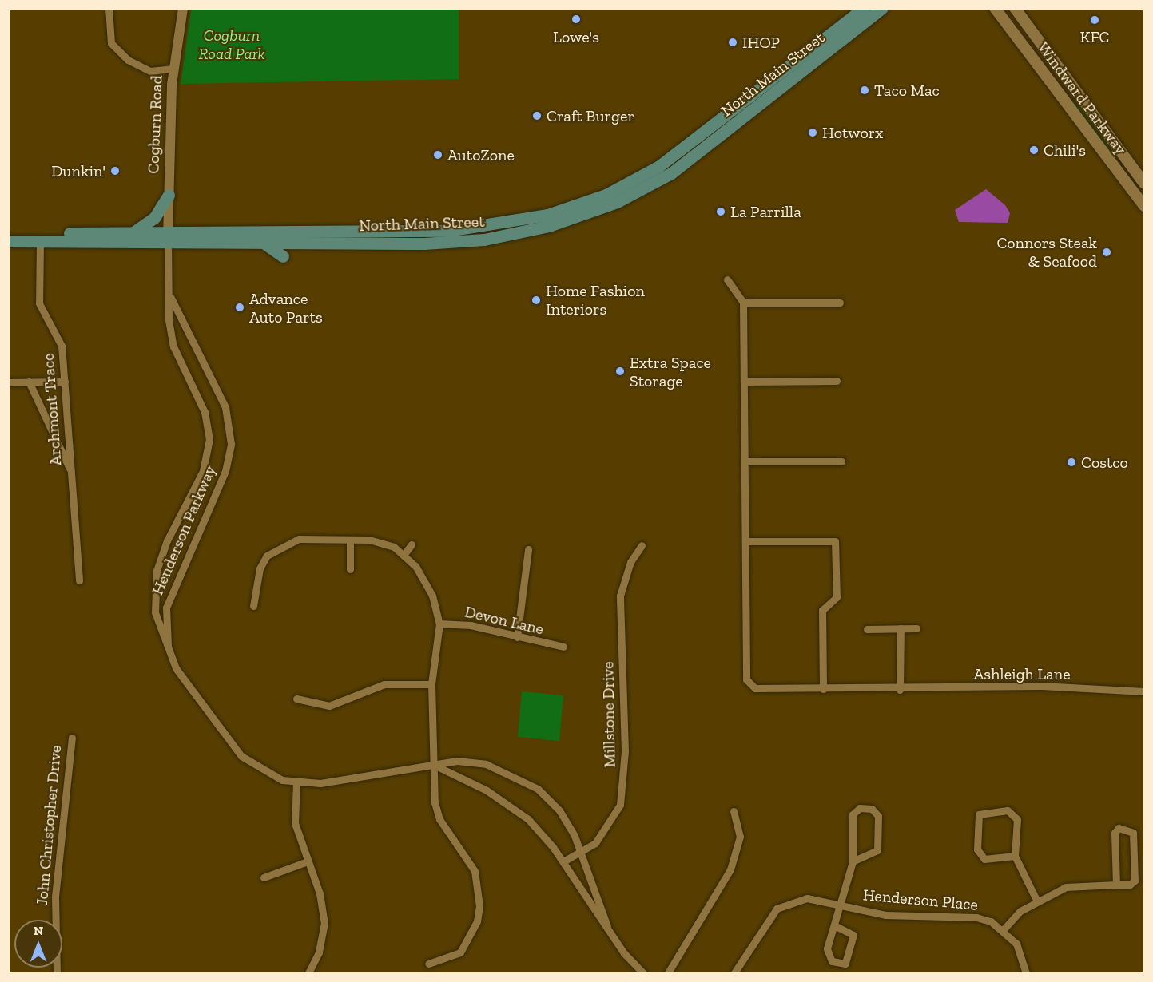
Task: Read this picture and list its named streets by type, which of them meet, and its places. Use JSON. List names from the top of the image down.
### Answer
{
  "streets": {
    "main road": ["North Main Street", "Windward Parkway"],
    "street": [
      "Cogburn Road",
      "Archmont Trace",
      "Henderson Parkway",
      "Devon Lane",
      "Ashleigh Lane",
      "Millstone Drive",
      "John Christopher Drive",
      "Henderson Place"
    ]
  },
  "crossings": [
    ["North Main Street", "Cogburn Road"],
    ["North Main Street", "Archmont Trace"],
    ["North Main Street", "Henderson Parkway"],
    ["Cogburn Road", "Henderson Parkway"],
    ["Henderson Parkway", "Millstone Drive"]
  ],
  "parks": ["Cogburn Road Park"],
  "places": [
    "Lowe's",
    "KFC",
    "IHOP",
    "Taco Mac",
    "Craft Burger",
    "Hotworx",
    "Chili's",
    "AutoZone",
    "Dunkin'",
    "La Parrilla",
    "Connors Steak & Seafood",
    "Home Fashion Interiors",
    "Advance Auto Parts",
    "Extra Space Storage",
    "Costco"
  ],
  "north": "top"
}
